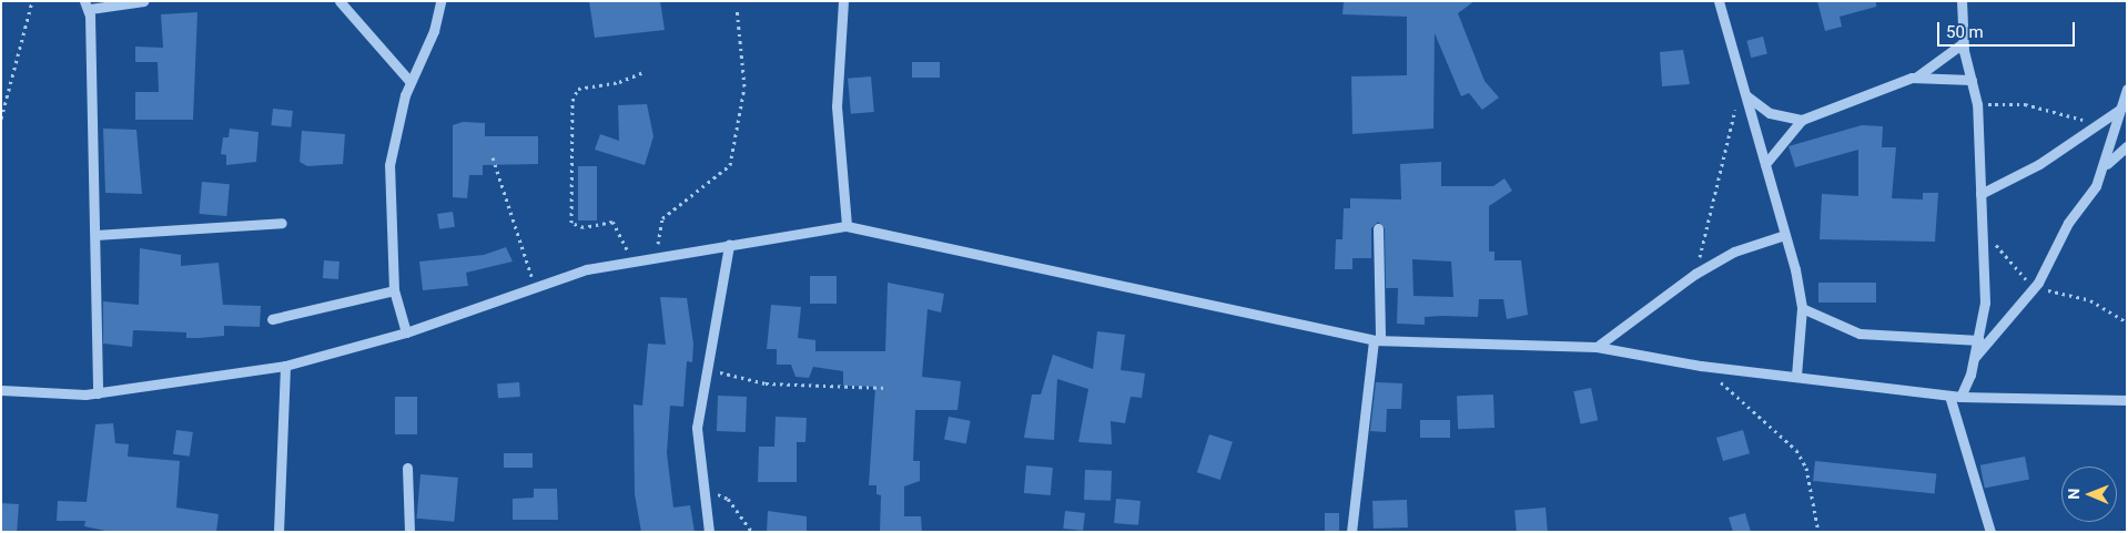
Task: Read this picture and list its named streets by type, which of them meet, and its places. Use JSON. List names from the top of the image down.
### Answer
{
  "scale_bar": "50 m",
  "north": "left"
}
